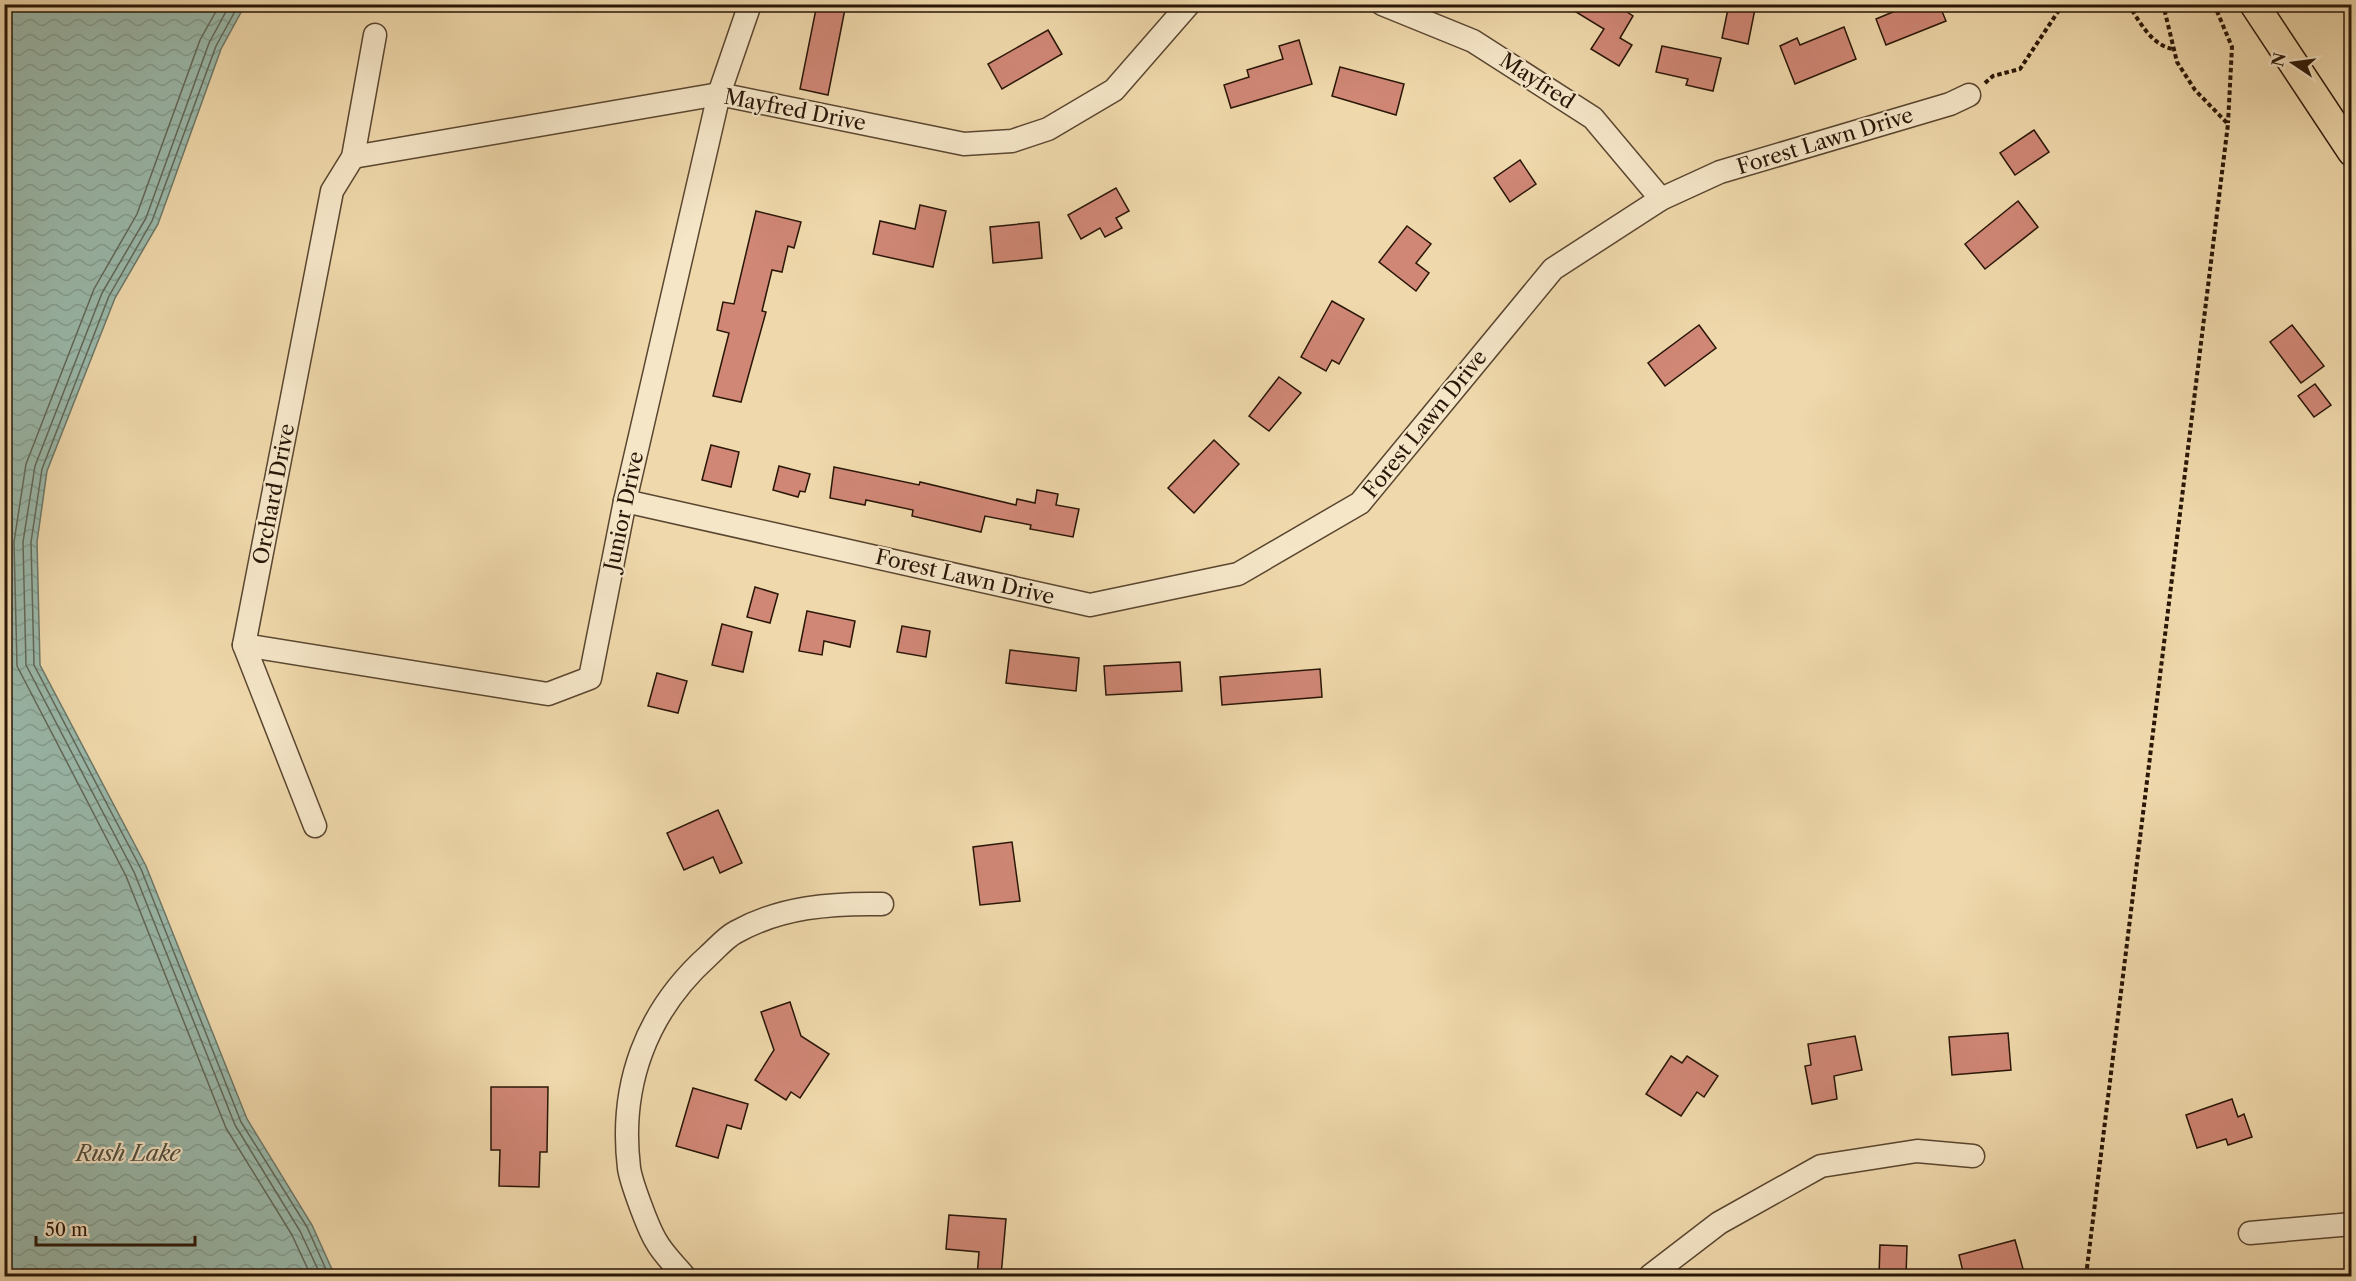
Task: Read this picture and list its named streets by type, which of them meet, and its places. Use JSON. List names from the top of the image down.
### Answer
{
  "streets": {
    "street": [
      "Mayfred",
      "Mayfred Drive",
      "Forest Lawn Drive",
      "Orchard Drive",
      "Junior Drive"
    ]
  },
  "crossings": [
    ["Mayfred", "Forest Lawn Drive"],
    ["Mayfred Drive", "Orchard Drive"],
    ["Mayfred Drive", "Junior Drive"],
    ["Forest Lawn Drive", "Junior Drive"],
    ["Orchard Drive", "Junior Drive"]
  ],
  "water": ["Rush Lake"],
  "scale_bar": "50 m",
  "north": "left"
}
